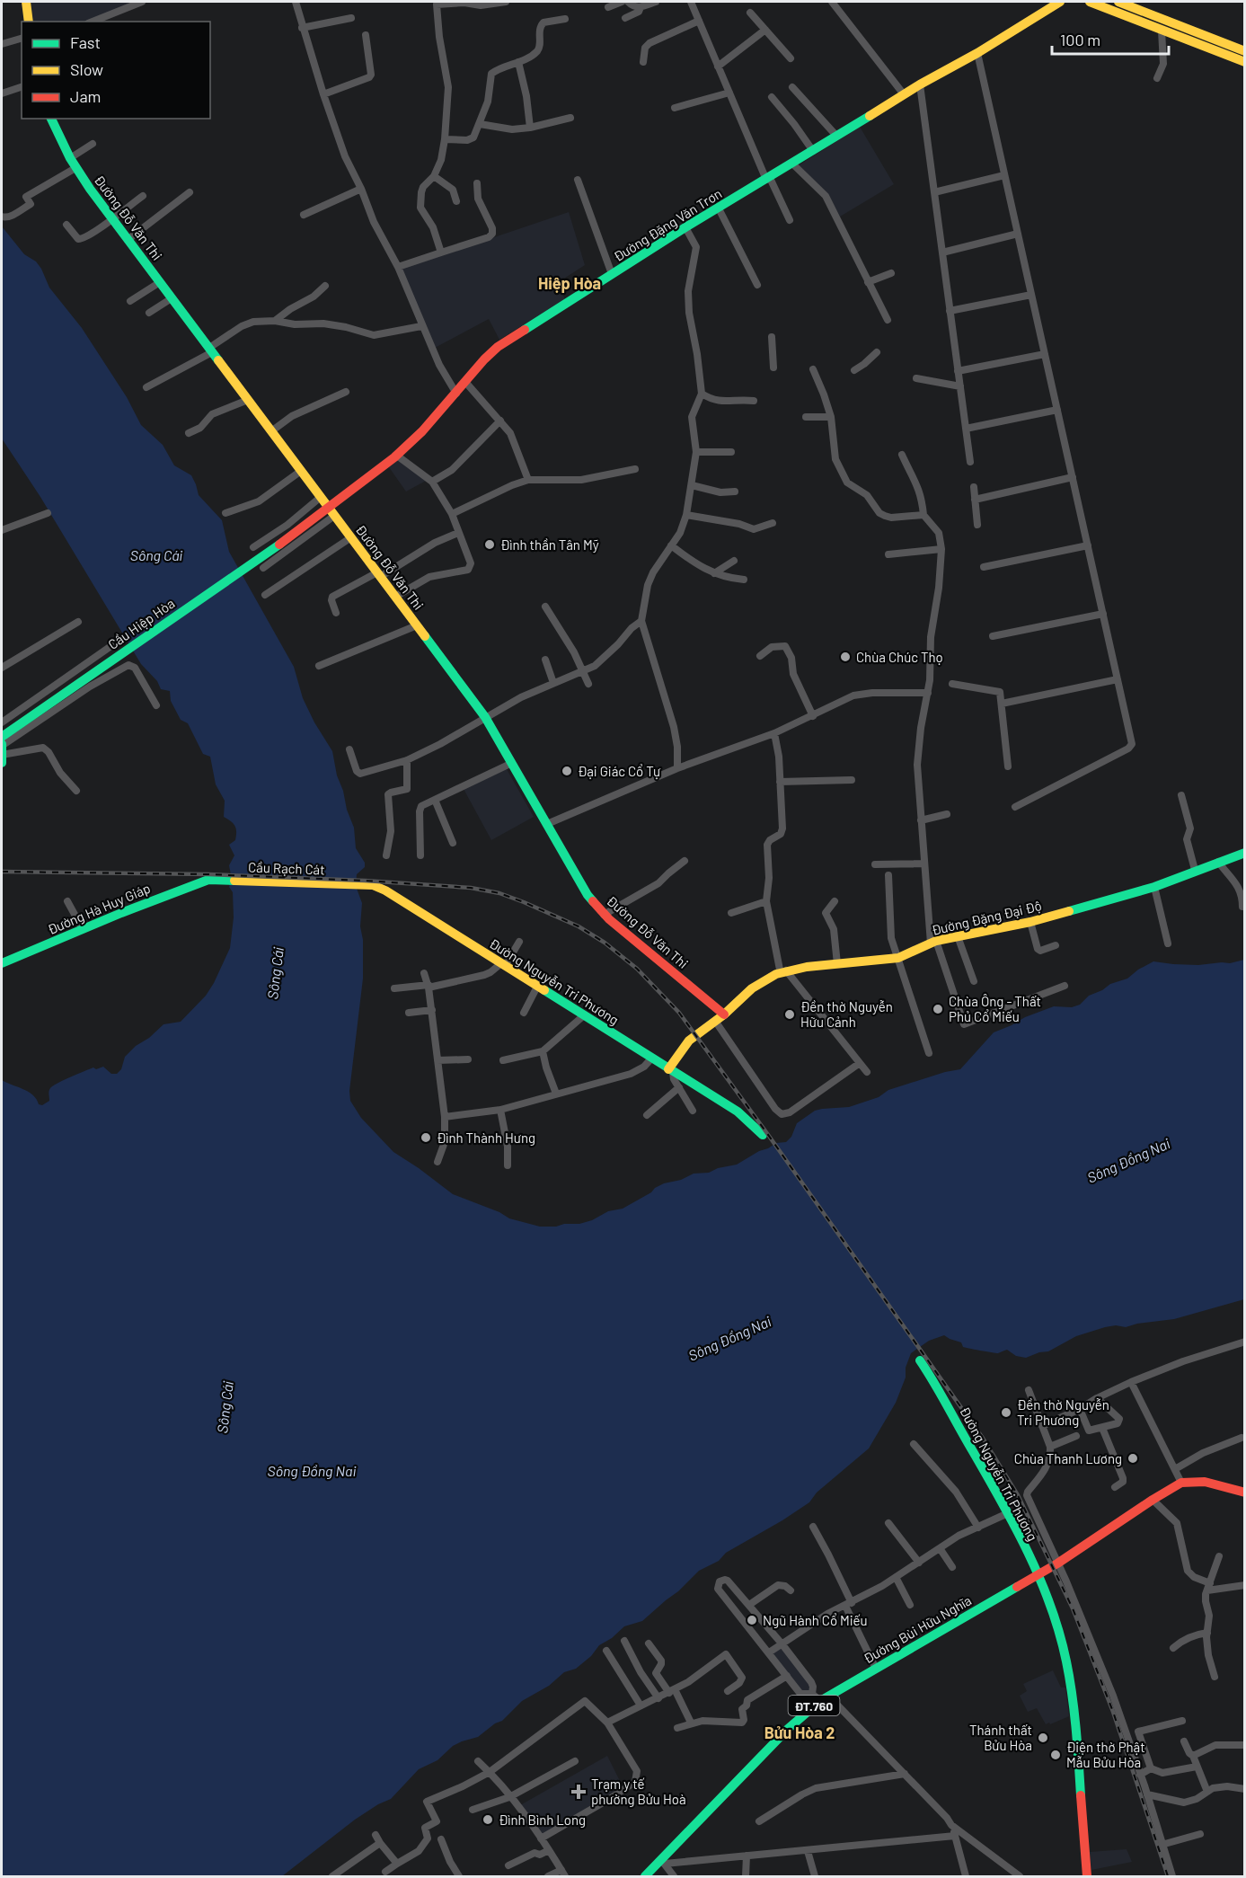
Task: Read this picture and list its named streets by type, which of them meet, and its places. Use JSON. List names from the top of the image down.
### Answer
{
  "streets": {
    "main road": [
      "Đường Đỗ Văn Thi",
      "Đường Đặng Văn Trơn",
      "Cầu Hiệp Hòa",
      "Cầu Rạch Cát",
      "Đường Hà Huy Giáp",
      "Đường Đặng Đại Độ",
      "Đường Nguyễn Tri Phương",
      "Đường Bùi Hữu Nghĩa",
      "ĐT.760"
    ]
  },
  "crossings": [
    ["Đường Đỗ Văn Thi", "Đường Đặng Văn Trơn"],
    ["Đường Đỗ Văn Thi", "Đường Đặng Đại Độ"],
    ["Đường Đặng Văn Trơn", "Cầu Hiệp Hòa"],
    ["Cầu Rạch Cát", "Đường Hà Huy Giáp"],
    ["Cầu Rạch Cát", "Đường Nguyễn Tri Phương"],
    ["Đường Đặng Đại Độ", "Đường Nguyễn Tri Phương"],
    ["Đường Nguyễn Tri Phương", "Đường Bùi Hữu Nghĩa"]
  ],
  "districts": ["Hiệp Hòa", "Bửu Hòa 2"],
  "water": ["Sông Cái", "Sông Đồng Nai"],
  "places": {
    "other": [
      "Đình thần Tân Mỹ",
      "Chùa Chúc Thọ",
      "Đại Giác Cổ Tự",
      "Chùa Ông - Thất Phủ Cổ Miếu",
      "Đền thờ Nguyễn Hữu Cảnh",
      "Đình Thành Hưng",
      "Đền thờ Nguyễn Tri Phương",
      "Chùa Thanh Lương",
      "Ngũ Hành Cổ Miếu",
      "Thánh thất Bửu Hòa",
      "Điện thờ Phật Mẫu Bửu Hòa",
      "Đình Bình Long"
    ],
    "health": ["Trạm y tế phường Bửu Hoà"]
  },
  "legend": ["Fast", "Slow", "Jam"],
  "scale_bar": "100 m"
}
